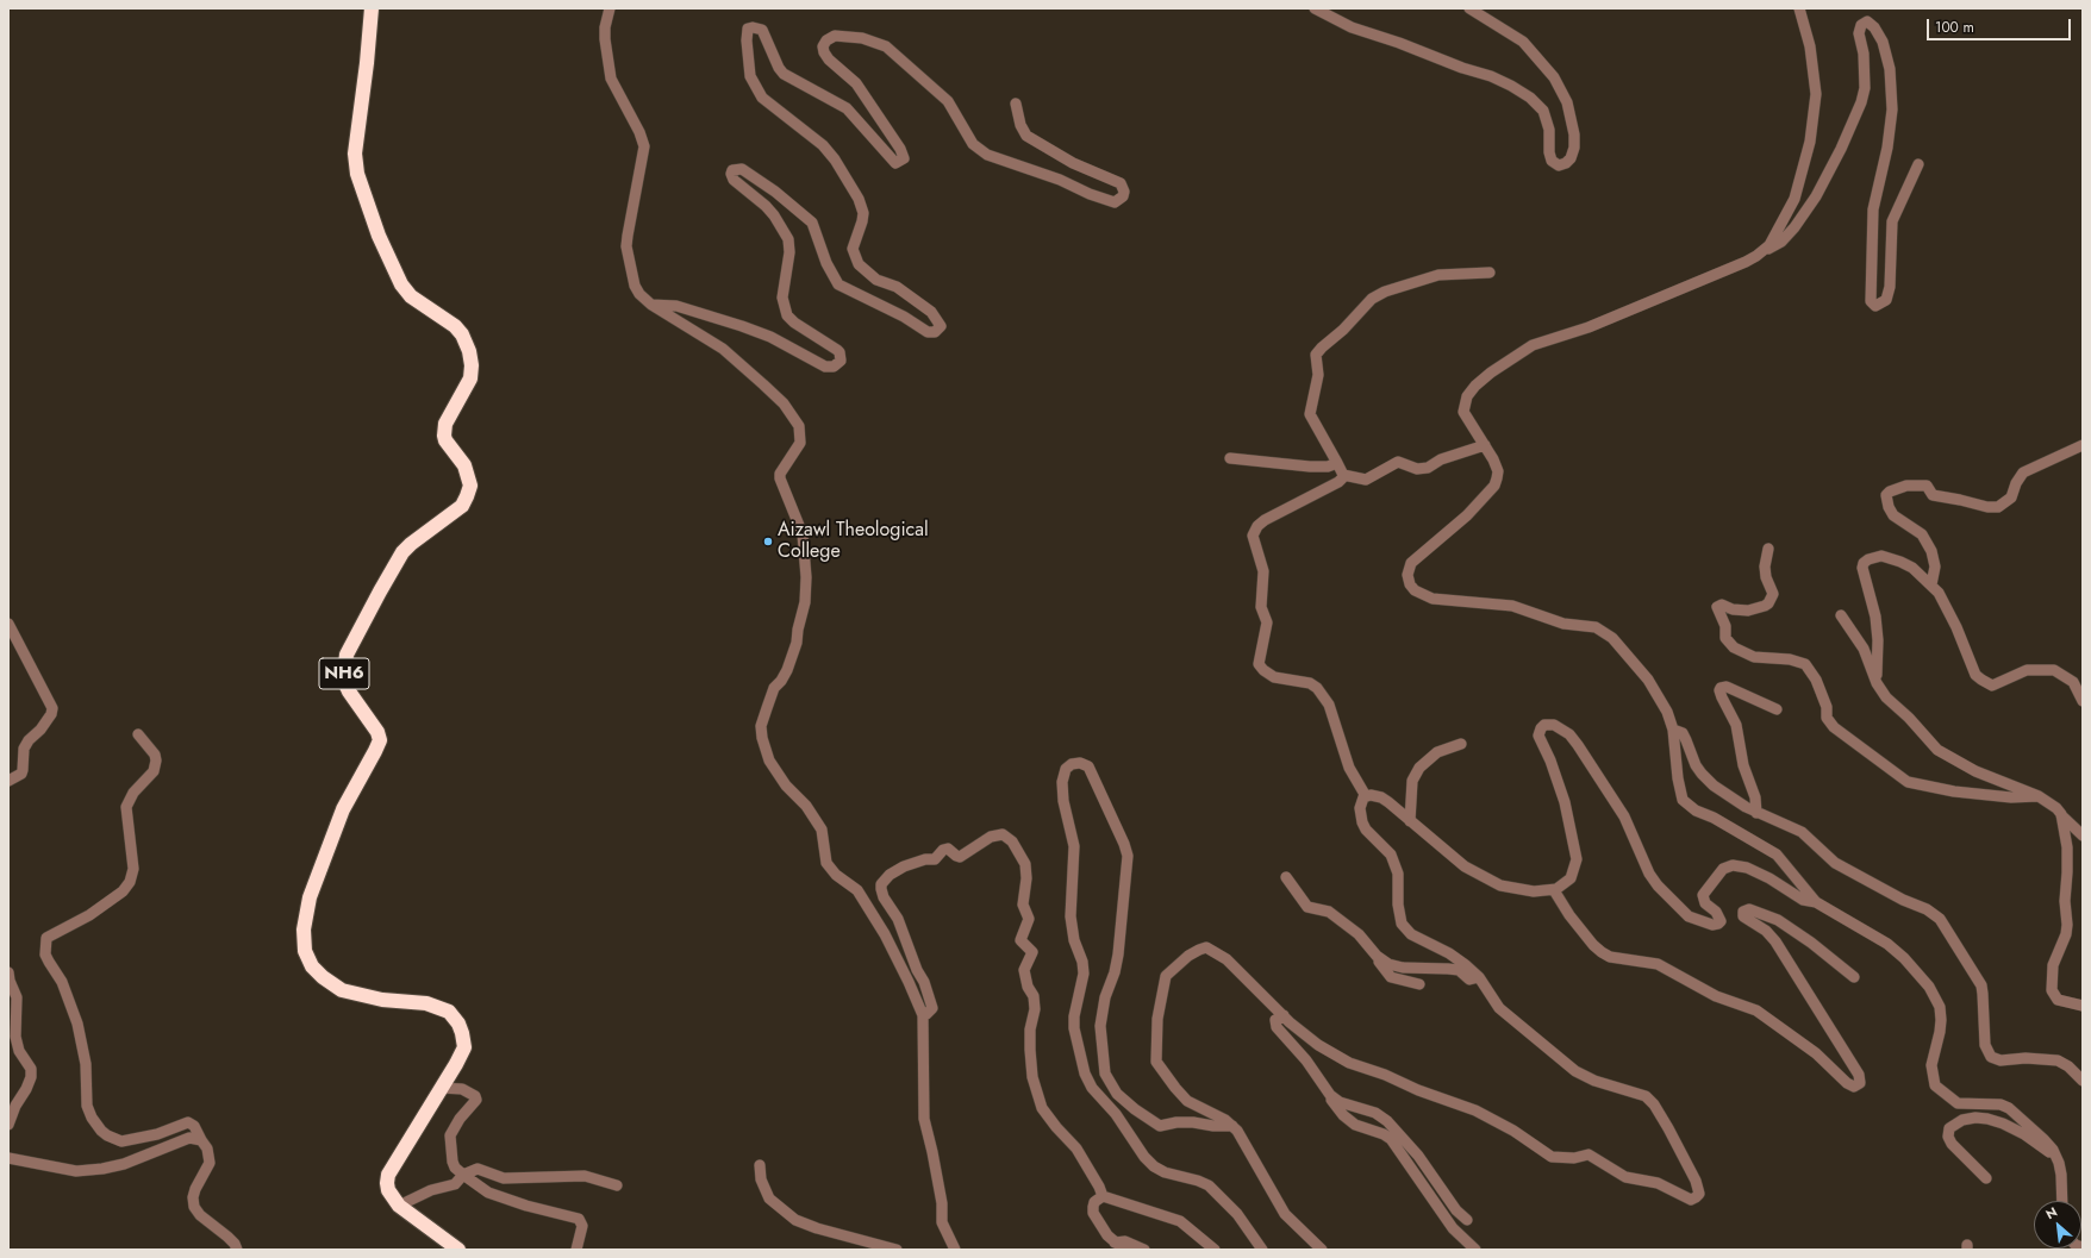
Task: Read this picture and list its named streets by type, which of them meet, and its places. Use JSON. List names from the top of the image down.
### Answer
{
  "streets": {
    "highway": ["NH6"]
  },
  "places": ["Aizawl Theological College"],
  "scale_bar": "100 m",
  "north": "top left"
}
